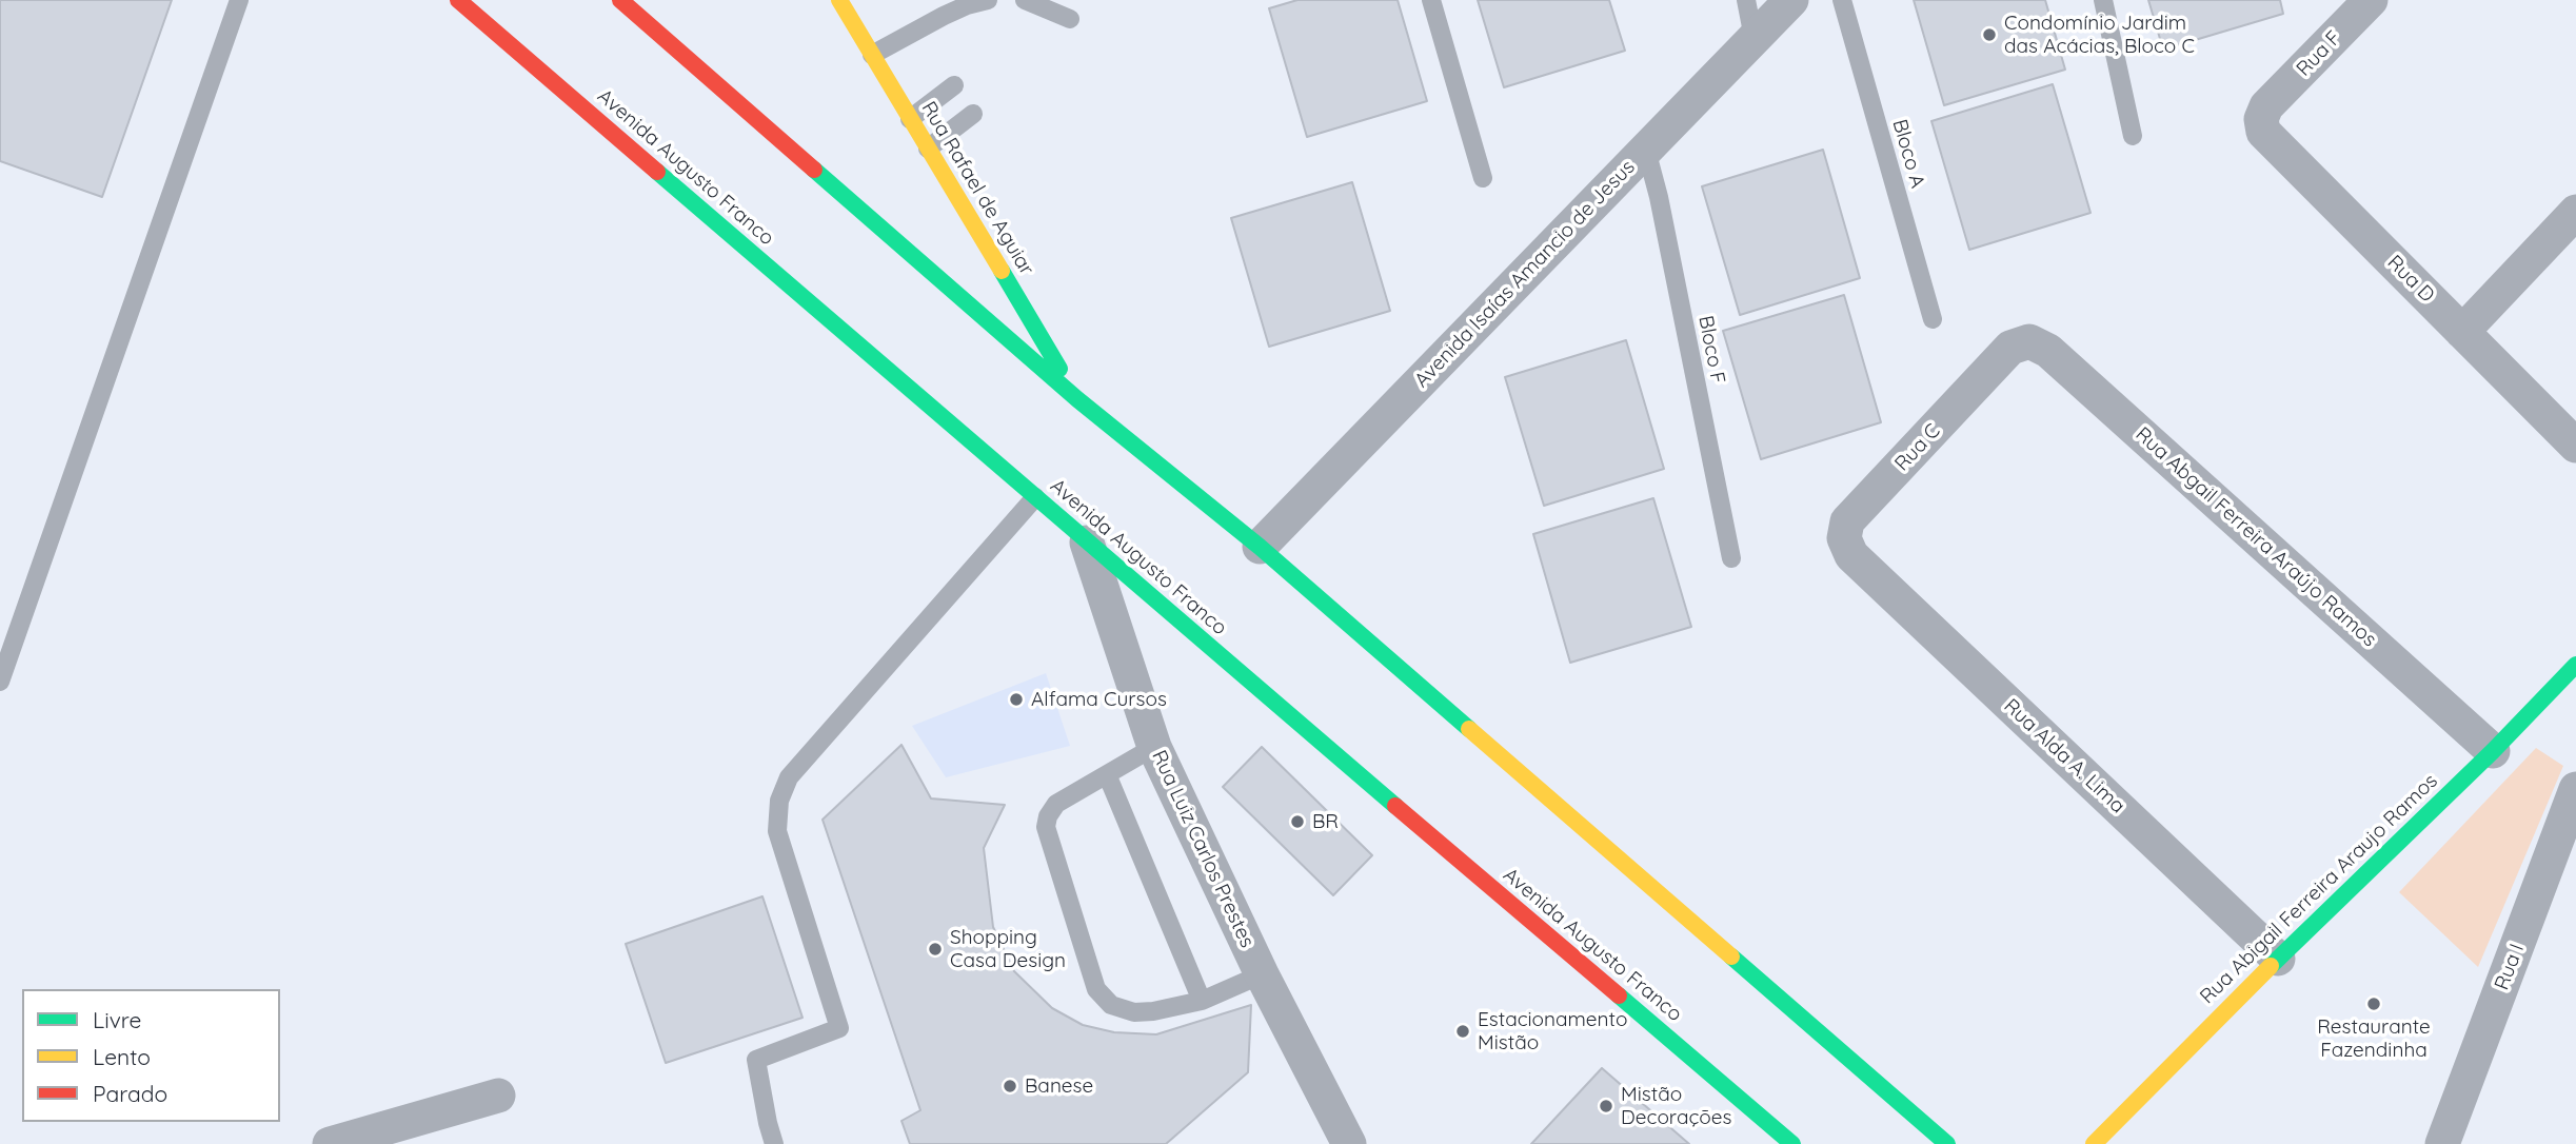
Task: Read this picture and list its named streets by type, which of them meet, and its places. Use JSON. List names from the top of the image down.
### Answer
{
  "streets": {
    "main road": ["Avenida Augusto Franco", "Rua Rafael de Aguiar", "Rua Abigail Ferreira Araujo Ramos"],
    "street": [
      "Rua F",
      "Avenida Isaías Amancio de Jesus",
      "Rua D",
      "Rua C",
      "Rua Abgail Ferreira Araújo Ramos",
      "Rua Alda A. Lima",
      "Rua Luiz Carlos Prestes",
      "Rua I"
    ],
    "lane": ["Bloco A", "Bloco F"]
  },
  "crossings": [
    ["Rua F", "Rua D"],
    ["Avenida Augusto Franco", "Rua Luiz Carlos Prestes"],
    ["Avenida Isaías Amancio de Jesus", "Bloco F"],
    ["Rua C", "Rua Abgail Ferreira Araújo Ramos"],
    ["Rua C", "Rua Alda A. Lima"],
    ["Rua Abgail Ferreira Araújo Ramos", "Rua Abigail Ferreira Araujo Ramos"],
    ["Rua Alda A. Lima", "Rua Abigail Ferreira Araujo Ramos"]
  ],
  "places": [
    "Condomínio Jardim das Acácias, Bloco C",
    "Alfama Cursos",
    "BR",
    "Shopping Casa Design",
    "Restaurante Fazendinha",
    "Estacionamento Mistão",
    "Banese",
    "Mistão Decorações"
  ],
  "legend": ["Livre", "Lento", "Parado"]
}
